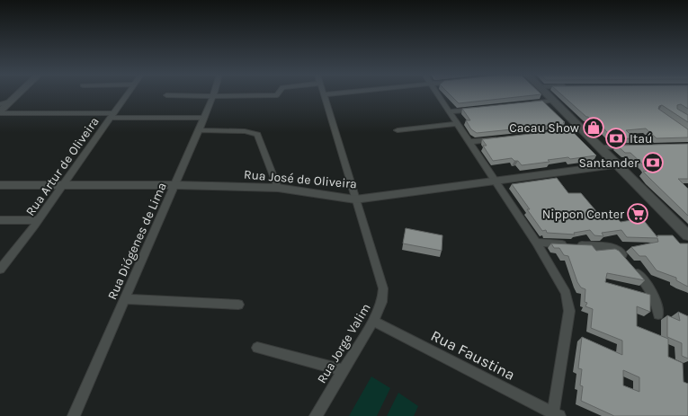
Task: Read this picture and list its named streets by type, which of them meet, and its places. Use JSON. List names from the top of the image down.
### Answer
{
  "streets": {
    "street": [
      "Rua Artur de Oliveira",
      "Rua José de Oliveira",
      "Rua Diógenes de Lima",
      "Rua Jorge Valim",
      "Rua Faustina"
    ]
  },
  "crossings": [
    ["Rua Artur de Oliveira", "Rua José de Oliveira"],
    ["Rua José de Oliveira", "Rua Diógenes de Lima"],
    ["Rua José de Oliveira", "Rua Jorge Valim"],
    ["Rua Jorge Valim", "Rua Faustina"]
  ],
  "places": {
    "shop": ["Cacau Show"],
    "bank": ["Itaú", "Santander"],
    "supermarket": ["Nippon Center"]
  }
}
